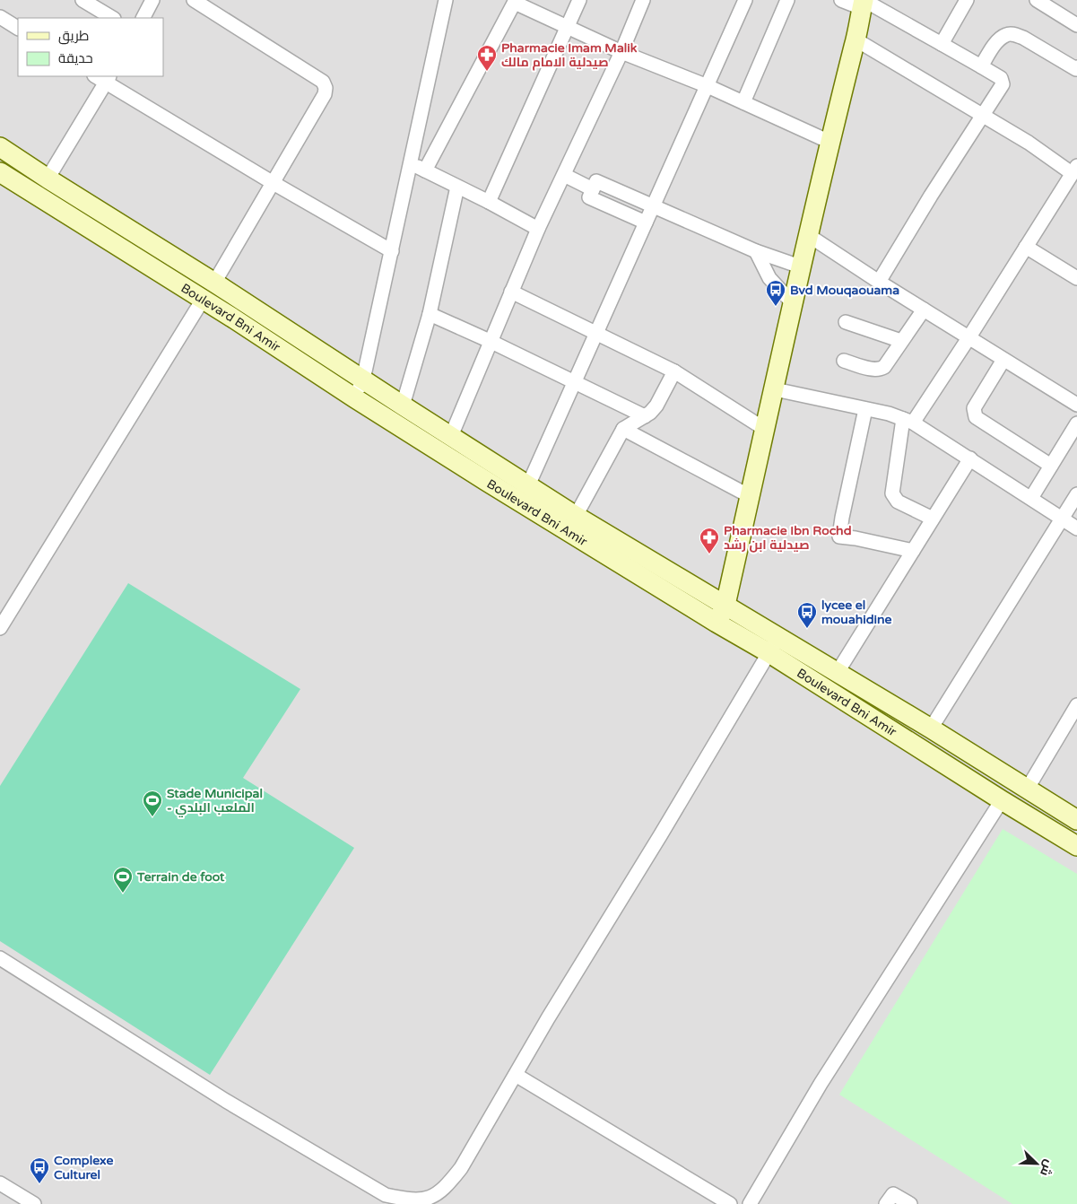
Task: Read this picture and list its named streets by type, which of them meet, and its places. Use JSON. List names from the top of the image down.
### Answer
{
  "streets": {
    "main road": ["Boulevard Bni Amir"]
  },
  "places": {
    "pharmacy": ["Pharmacie Imam Malik صيدلية الامام مالك", "Pharmacie Ibn Rochd صيدلية ابن رشد"],
    "bus stop": ["Bvd Mouqaouama", "lycee el mouahidine", "Complexe Culturel"],
    "sports": ["Stade Municipal - الملعب البلدي", "Terrain de foot"]
  },
  "legend": ["طريق", "حديقة"],
  "north": "bottom right"
}
